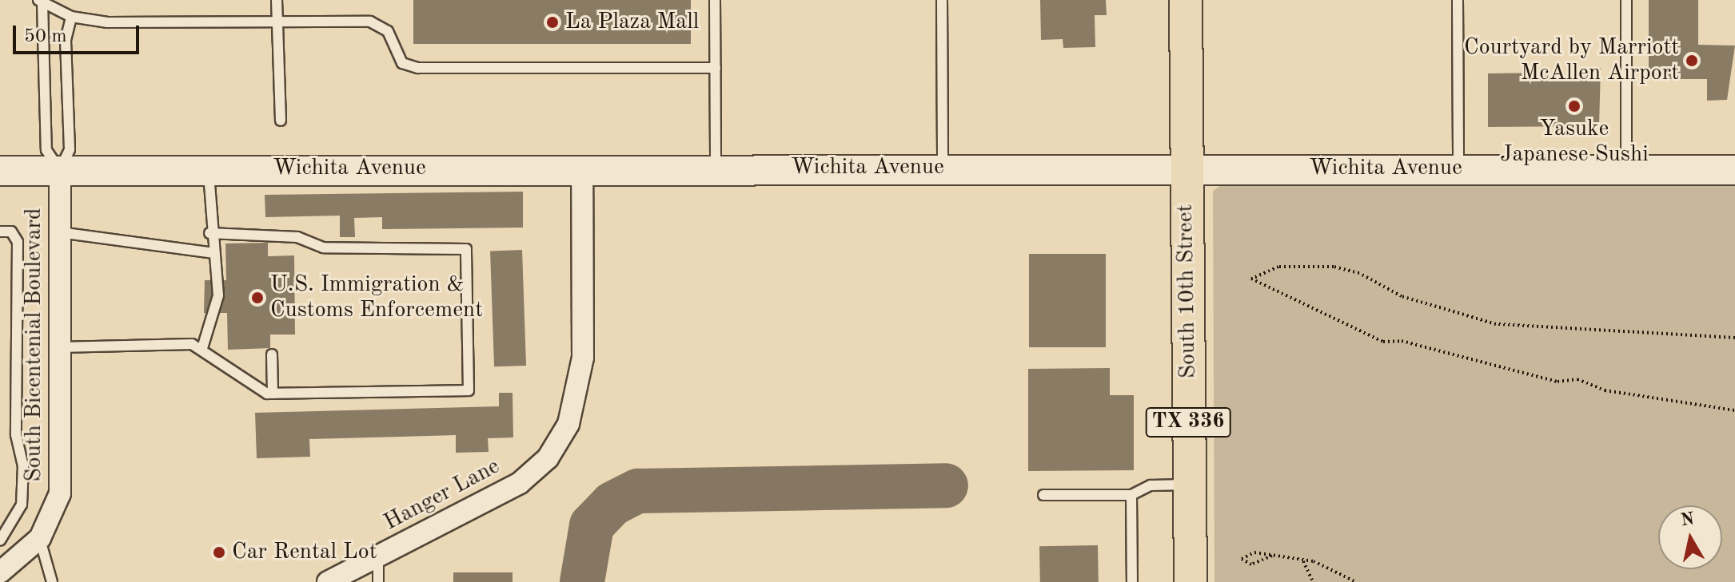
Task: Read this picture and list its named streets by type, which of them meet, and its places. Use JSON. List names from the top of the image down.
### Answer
{
  "streets": {
    "main road": ["Wichita Avenue", "South 10th Street", "TX 336"],
    "street": ["South Bicentenial Boulevard", "Hanger Lane"]
  },
  "crossings": [
    ["Wichita Avenue", "South 10th Street"],
    ["Wichita Avenue", "South Bicentenial Boulevard"],
    ["Wichita Avenue", "Hanger Lane"]
  ],
  "places": [
    "La Plaza Mall",
    "Courtyard by Marriott McAllen Airport",
    "Yasuke Japanese Sushi",
    "U.S. Immigration & Customs Enforcement",
    "Car Rental Lot"
  ],
  "scale_bar": "50 m",
  "north": "top"
}
